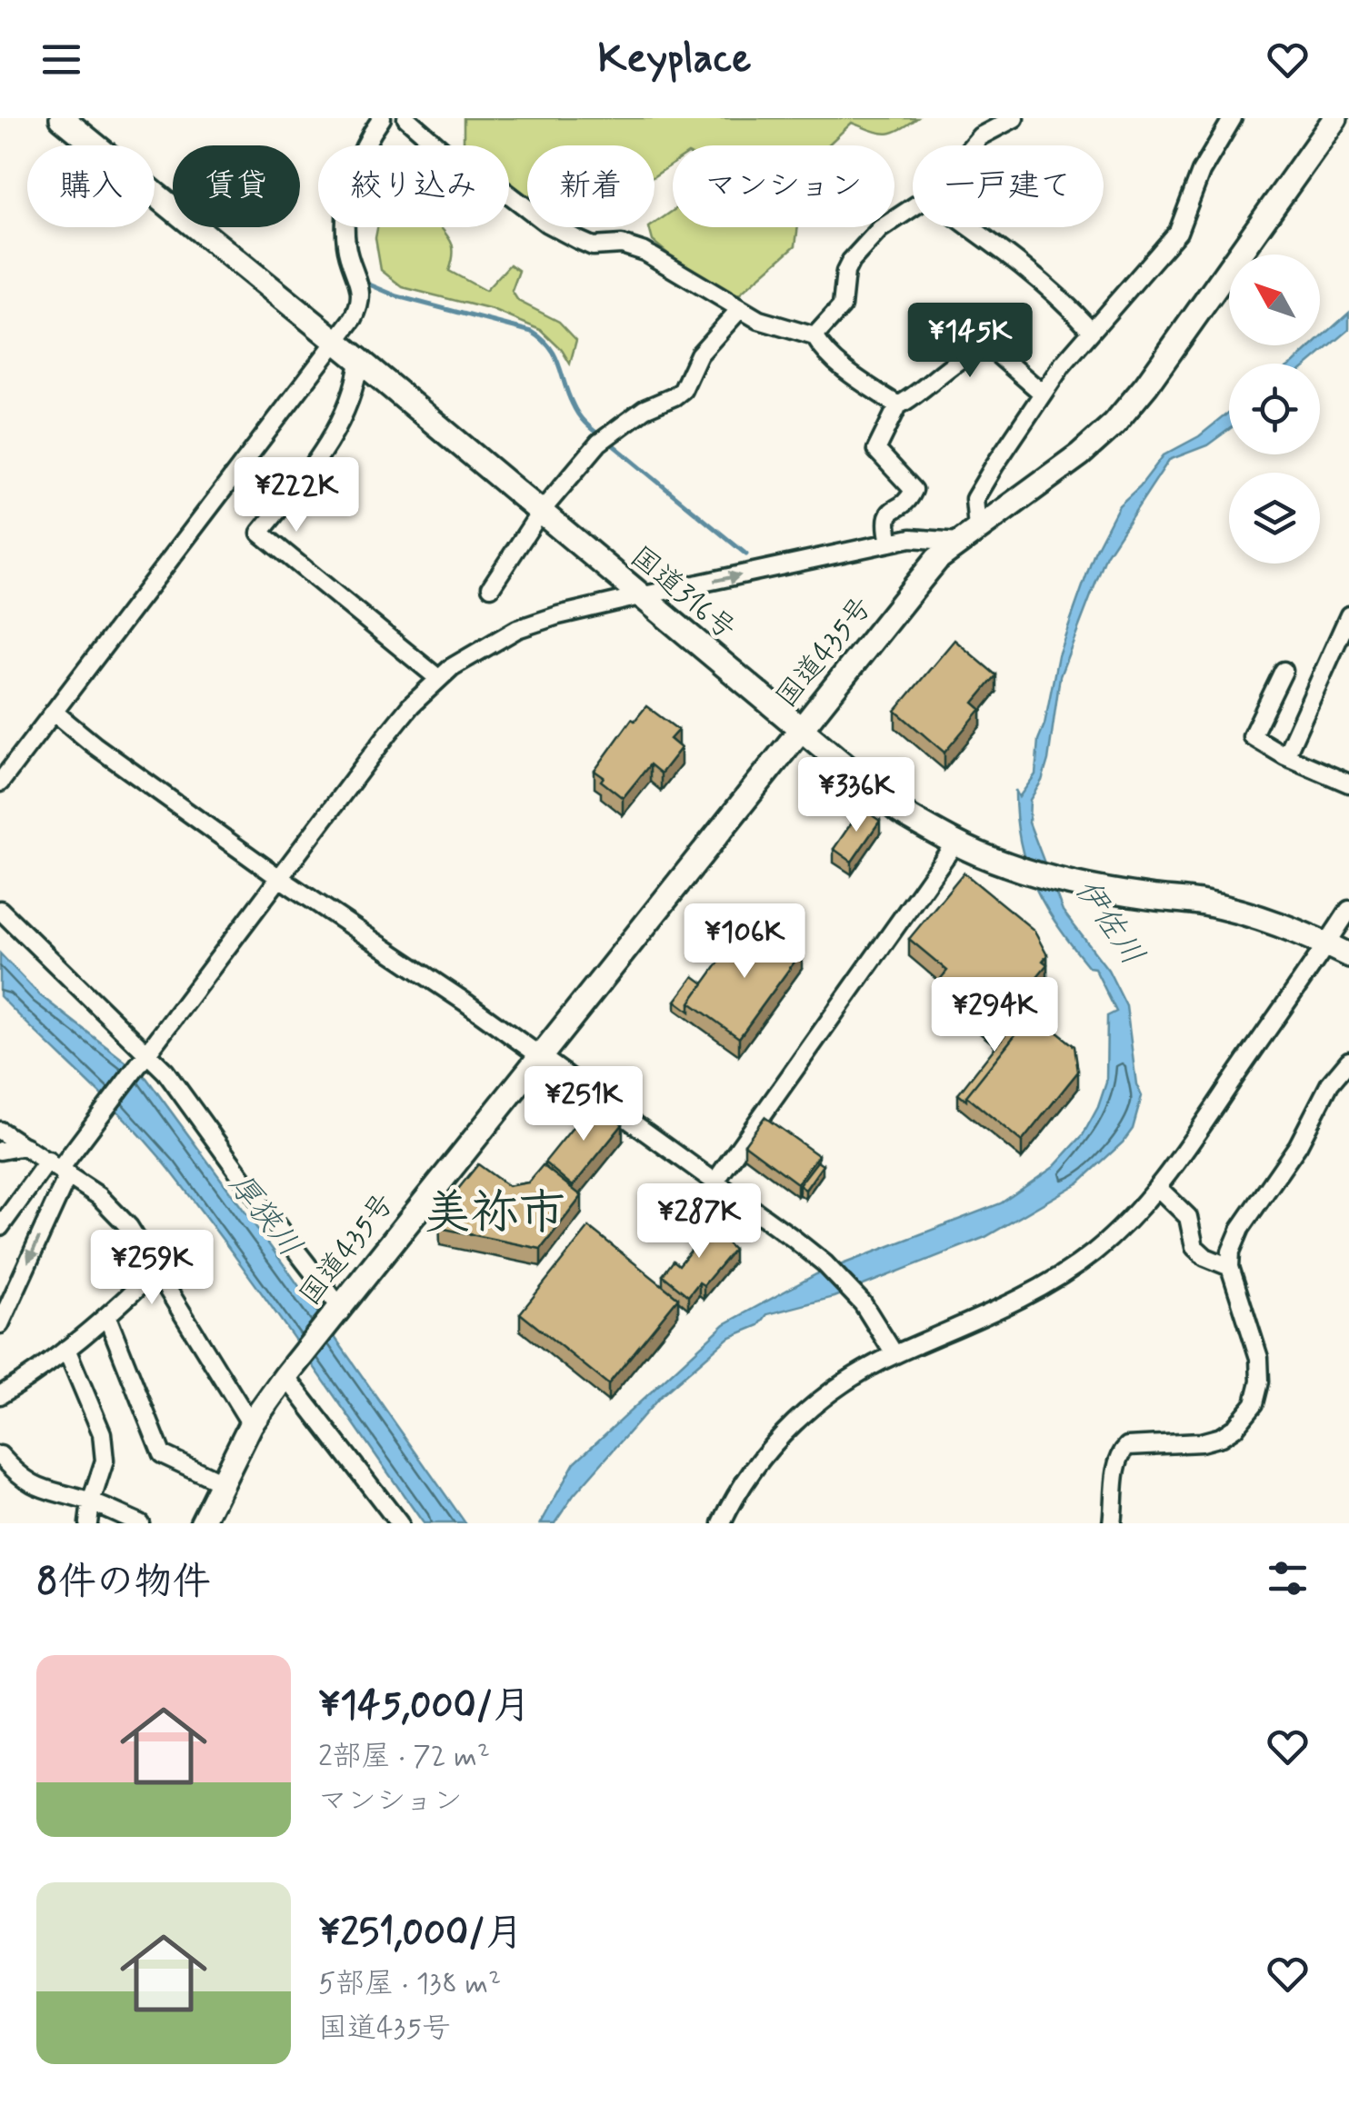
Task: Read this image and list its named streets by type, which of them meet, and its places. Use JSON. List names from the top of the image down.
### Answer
{
  "streets": {
    "highway": ["国道316号", "国道435号"]
  },
  "crossings": [
    ["国道316号", "国道435号"]
  ],
  "districts": ["美祢市"],
  "water": ["伊佐川", "厚狭川"],
  "north": "top left",
  "page": {
    "header": "Keyplace",
    "chip": [
      "購入",
      "賃貸",
      "絞り込み",
      "新着",
      "マンション",
      "一戸建て"
    ],
    "price": [
      "¥145K",
      "¥222K",
      "¥336K",
      "¥106K",
      "¥294K",
      "¥251K",
      "¥287K",
      "¥259K"
    ],
    "heading": "8件の物件",
    "list": [
      {
        "name": "¥145,000/月",
        "note": "2部屋 · 72 m² · マンション"
      },
      {
        "name": "¥251,000/月",
        "note": "5部屋 · 138 m² · 国道435号"
      }
    ]
  }
}
